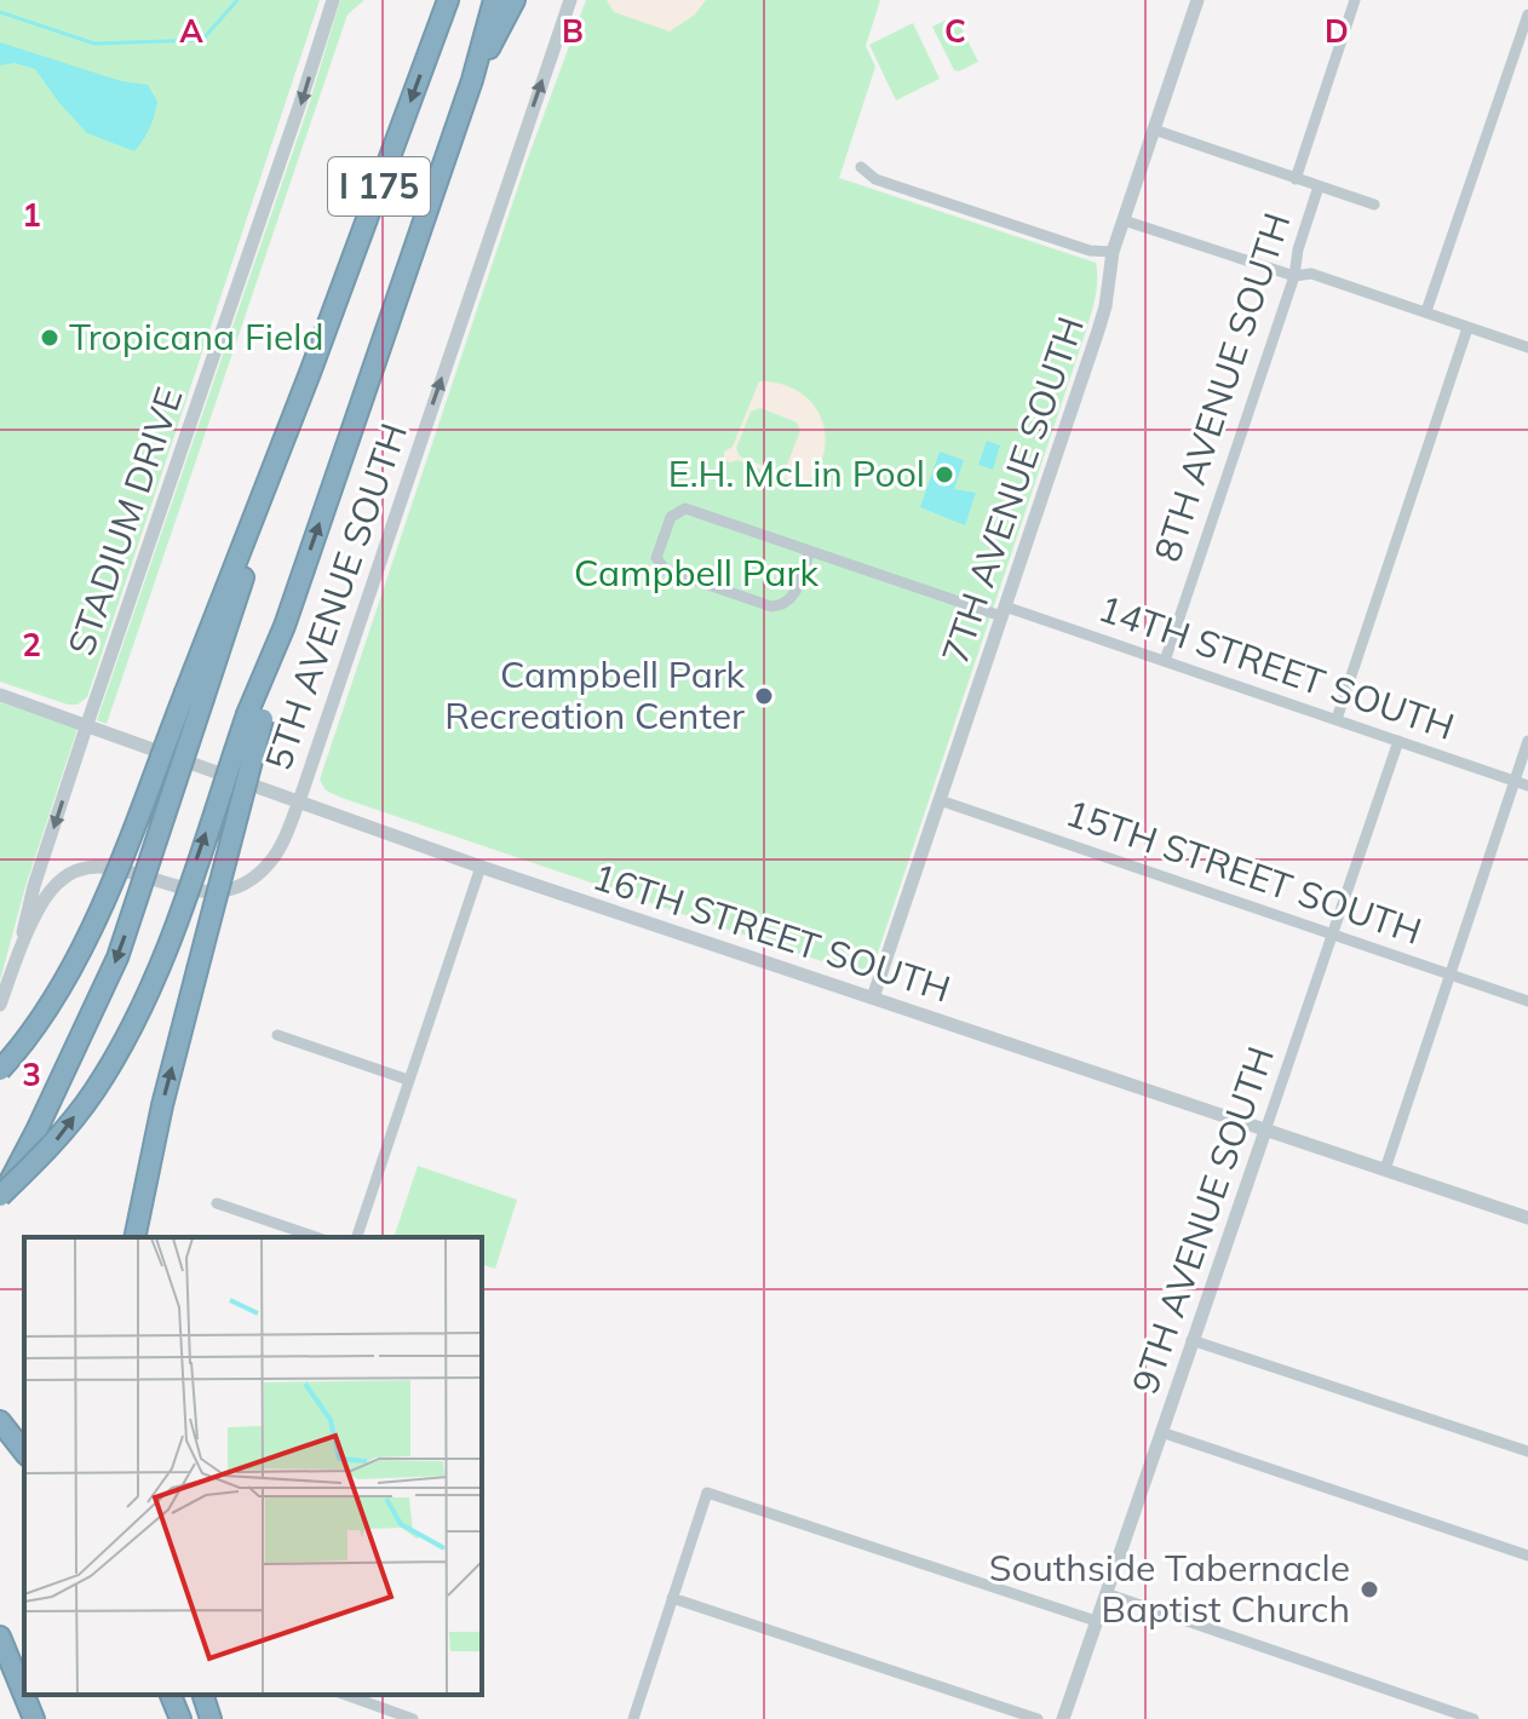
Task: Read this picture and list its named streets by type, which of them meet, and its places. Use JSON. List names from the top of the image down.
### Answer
{
  "streets": {
    "highway": ["I 175"],
    "street": [
      "8TH AVENUE SOUTH",
      "7TH AVENUE SOUTH",
      "STADIUM DRIVE",
      "5TH AVENUE SOUTH",
      "14TH STREET SOUTH",
      "15TH STREET SOUTH",
      "16TH STREET SOUTH",
      "9TH AVENUE SOUTH"
    ]
  },
  "crossings": [
    ["8TH AVENUE SOUTH", "14TH STREET SOUTH"],
    ["7TH AVENUE SOUTH", "14TH STREET SOUTH"],
    ["7TH AVENUE SOUTH", "15TH STREET SOUTH"],
    ["7TH AVENUE SOUTH", "16TH STREET SOUTH"],
    ["STADIUM DRIVE", "5TH AVENUE SOUTH"],
    ["STADIUM DRIVE", "16TH STREET SOUTH"],
    ["5TH AVENUE SOUTH", "16TH STREET SOUTH"],
    ["14TH STREET SOUTH", "9TH AVENUE SOUTH"],
    ["15TH STREET SOUTH", "9TH AVENUE SOUTH"],
    ["16TH STREET SOUTH", "9TH AVENUE SOUTH"]
  ],
  "one_way": ["STADIUM DRIVE", "5TH AVENUE SOUTH"],
  "parks": ["Campbell Park"],
  "places": [
    "Tropicana Field",
    "E.H. McLin Pool",
    "Campbell Park Recreation Center",
    "Southside Tabernacle Baptist Church"
  ],
  "grid": {
    "columns": [
      "A",
      "B",
      "C",
      "D"
    ],
    "rows": ["1", "2", "3"]
  }
}
